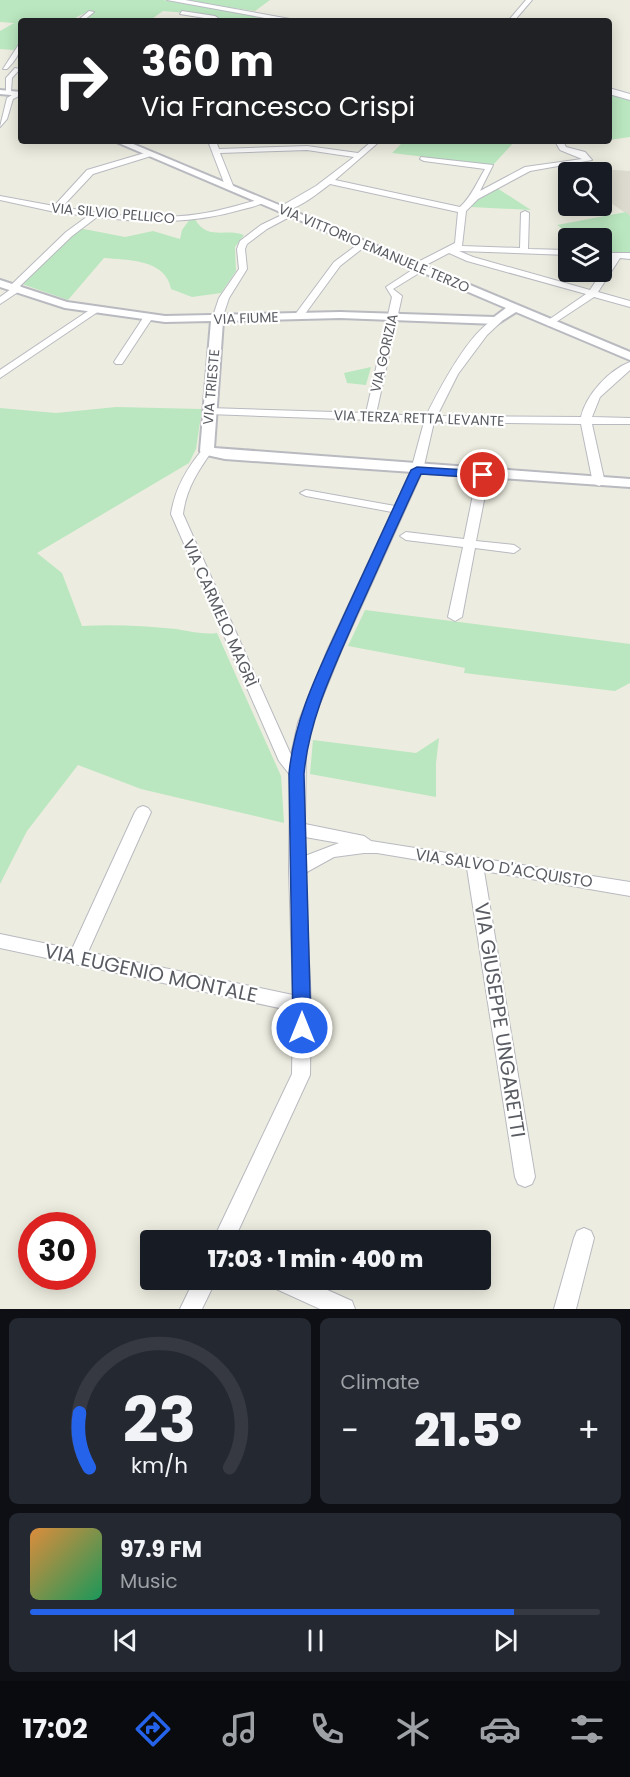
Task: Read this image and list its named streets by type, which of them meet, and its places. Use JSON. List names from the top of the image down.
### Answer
{
  "streets": {
    "street": [
      "VIA SILVIO PELLICO",
      "VIA VITTORIO EMANUELE TERZO",
      "VIA FIUME",
      "VIA GORIZIA",
      "VIA TRIESTE",
      "VIA TERZA RETTA LEVANTE",
      "VIA CARMELO MAGRÌ",
      "VIA SALVO D'ACQUISTO",
      "VIA EUGENIO MONTALE",
      "VIA GIUSEPPE UNGARETTI"
    ]
  },
  "crossings": [
    ["VIA SILVIO PELLICO", "VIA VITTORIO EMANUELE TERZO"],
    ["VIA VITTORIO EMANUELE TERZO", "VIA GORIZIA"],
    ["VIA VITTORIO EMANUELE TERZO", "VIA TRIESTE"],
    ["VIA FIUME", "VIA GORIZIA"],
    ["VIA FIUME", "VIA TRIESTE"],
    ["VIA GORIZIA", "VIA TERZA RETTA LEVANTE"],
    ["VIA TRIESTE", "VIA TERZA RETTA LEVANTE"],
    ["VIA TRIESTE", "VIA CARMELO MAGRÌ"],
    ["VIA SALVO D'ACQUISTO", "VIA GIUSEPPE UNGARETTI"]
  ],
  "page": {
    "turn": ["360 m", "Via Francesco Crispi"],
    "limit": "30",
    "trip": "17:03 · 1 min · 400 m",
    "tile": "Climate",
    "heat": ["−", "21.5°", "+"],
    "song": ["97.9 FM", "Music"],
    "tabs": "17:02",
    "gauge": ["23", "km/h"]
  }
}
